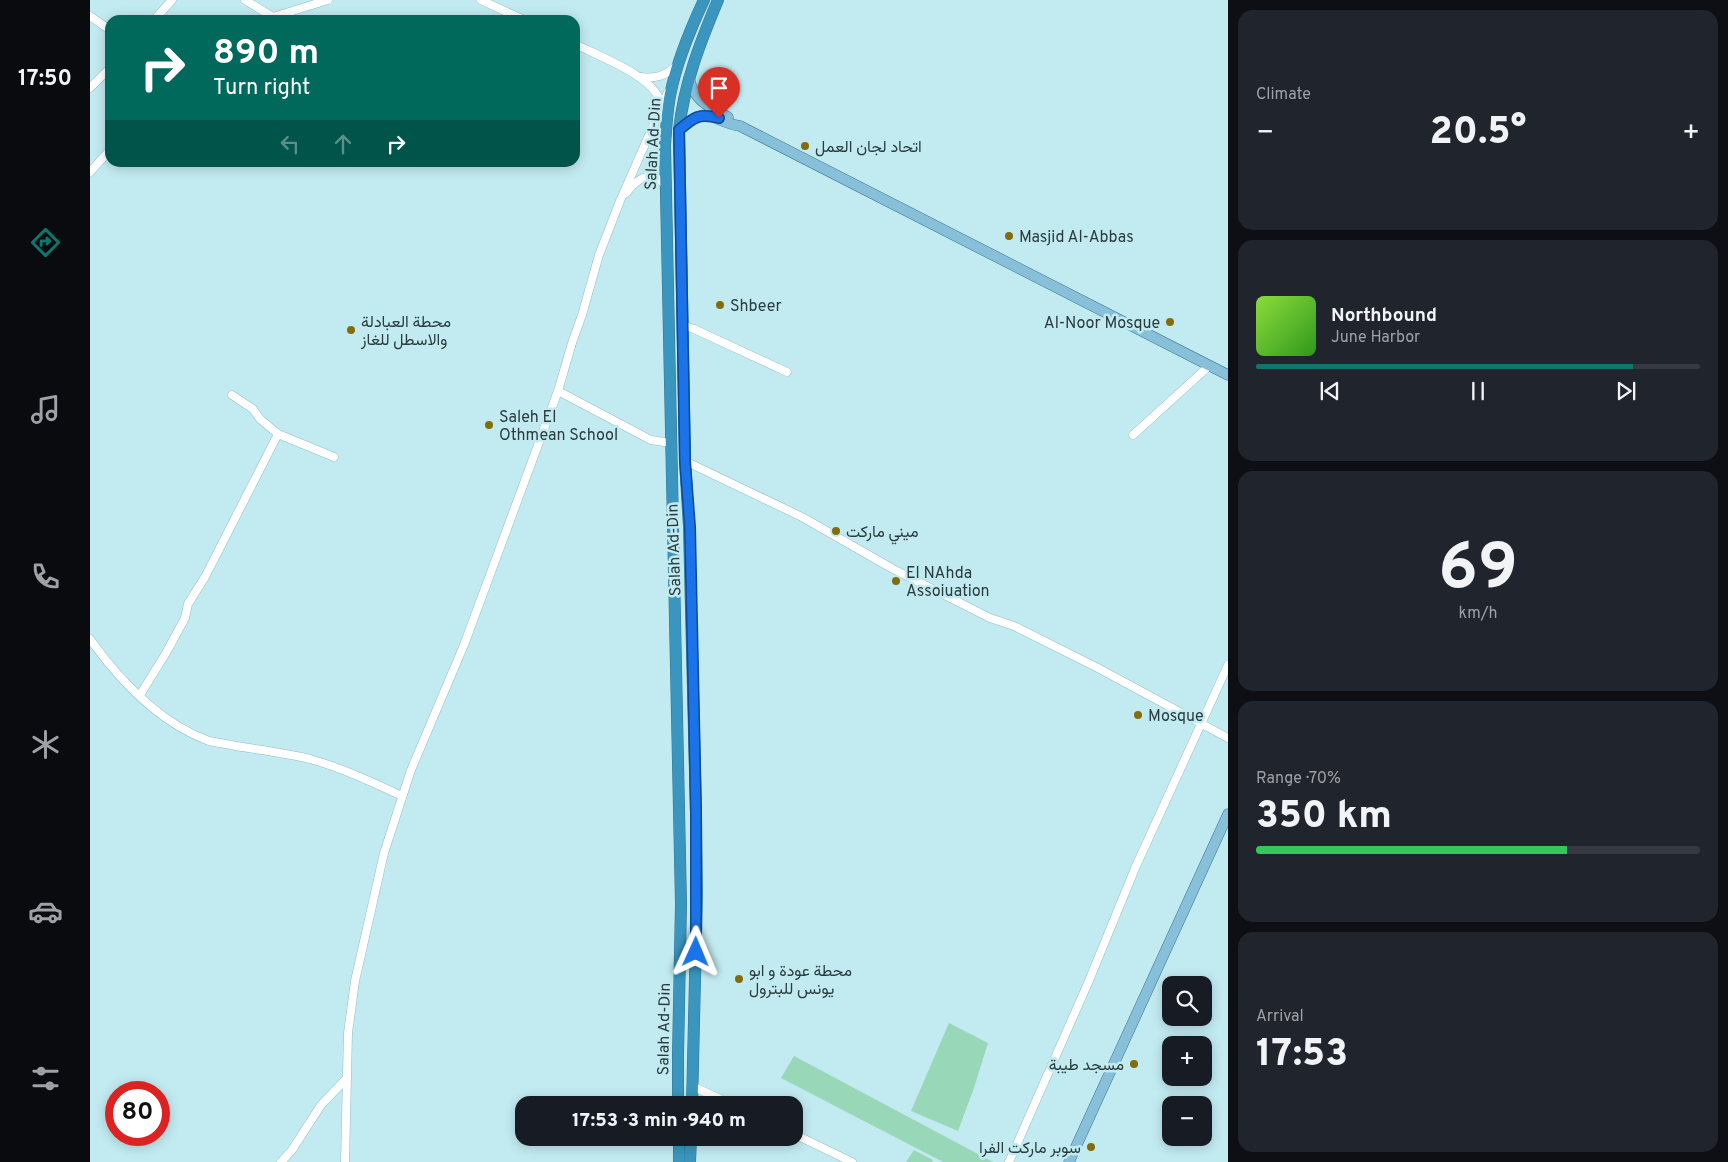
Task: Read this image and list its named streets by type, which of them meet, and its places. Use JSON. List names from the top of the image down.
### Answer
{
  "streets": {
    "highway": ["Salah Ad-Din"]
  },
  "places": [
    "اتحاد لجان العمل",
    "Masjid Al-Abbas",
    "Shbeer",
    "Al-Noor Mosque",
    "محطة العبادلة والاسطل للغاز",
    "Saleh El Othmean School",
    "ميني ماركت",
    "El NAhda Assoiuation",
    "Mosque",
    "محطة عودة و ابو يونس للبترول",
    "مسجد طيبة",
    "سوبر ماركت الفرا"
  ],
  "page": {
    "tabs": "17:50",
    "tile": [
      "Climate",
      ["69", "km/h"],
      ["Range · 70%", "350 km"],
      ["Arrival", "17:53"]
    ],
    "turn": ["890 m", "Turn right"],
    "heat": ["−", "20.5°", "+"],
    "song": ["Northbound", "June Harbor"],
    "map_buttons": ["+", "−"],
    "limit": "80",
    "trip": "17:53 · 3 min · 940 m"
  }
}
